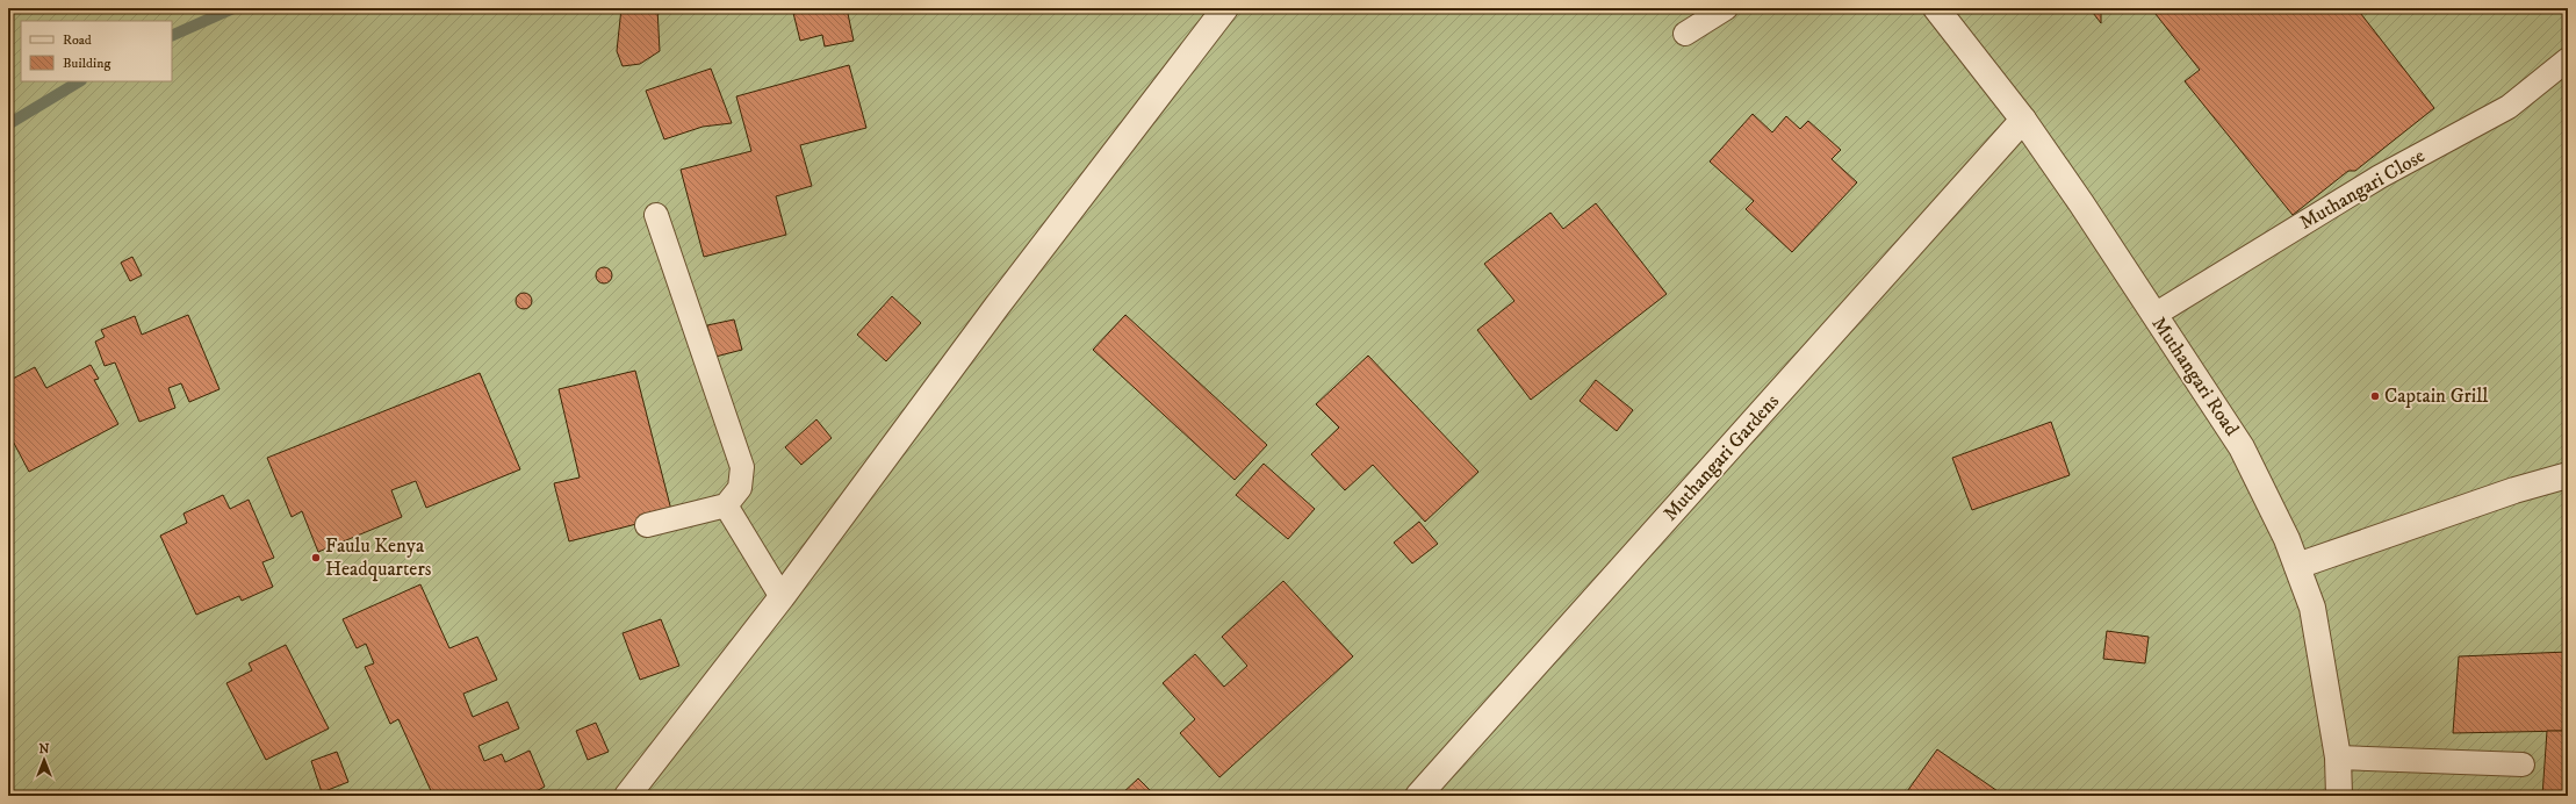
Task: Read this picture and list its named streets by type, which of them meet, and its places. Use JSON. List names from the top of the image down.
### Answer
{
  "streets": {
    "street": ["Muthangari Road", "Muthangari Gardens"],
    "lane": ["Muthangari Close"]
  },
  "crossings": [
    ["Muthangari Close", "Muthangari Road"],
    ["Muthangari Road", "Muthangari Gardens"]
  ],
  "places": ["Captain Grill", "Faulu Kenya Headquarters"],
  "legend": ["Road", "Building"],
  "north": "top"
}
